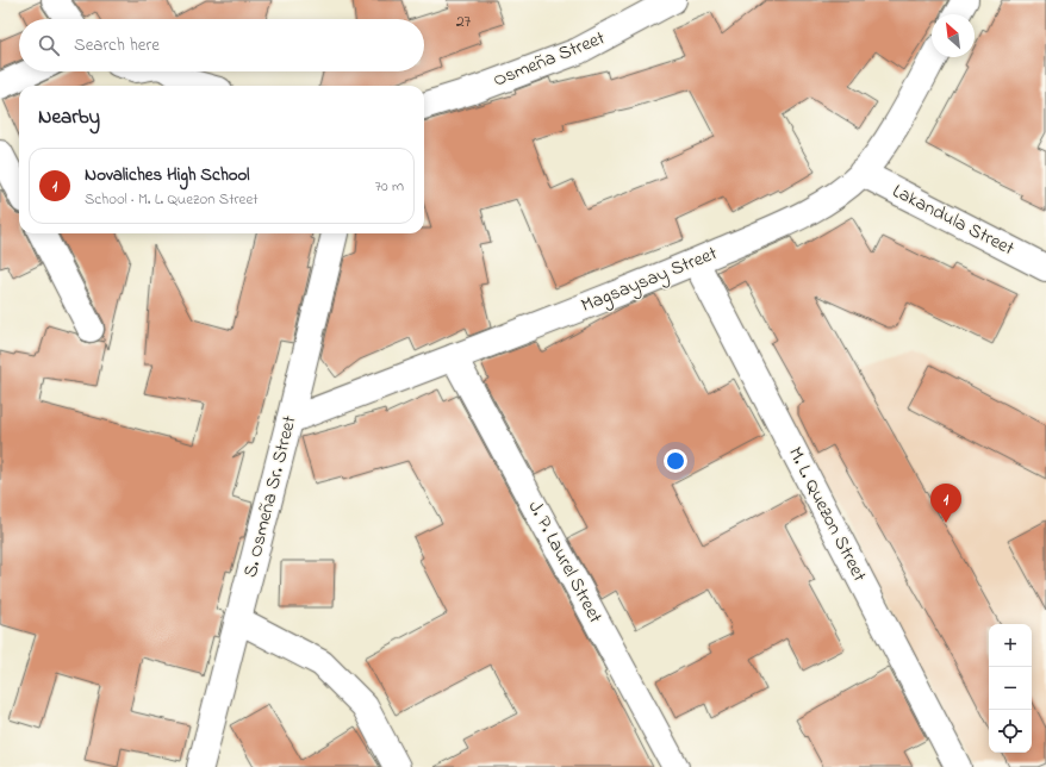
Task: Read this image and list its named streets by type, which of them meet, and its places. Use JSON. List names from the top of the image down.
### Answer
{
  "streets": {
    "street": [
      "Osmeña Street",
      "Lakandula Street",
      "Magsaysay Street",
      "S. Osmeña Sr. Street",
      "M. L. Quezon Street",
      "J. P. Laurel Street"
    ]
  },
  "crossings": [
    ["Lakandula Street", "Magsaysay Street"],
    ["Magsaysay Street", "S. Osmeña Sr. Street"],
    ["Magsaysay Street", "M. L. Quezon Street"],
    ["Magsaysay Street", "J. P. Laurel Street"]
  ],
  "house_numbers": ["27"],
  "north": "top left",
  "page": {
    "search": "Search here",
    "heading": "Nearby",
    "list": [
      {
        "mark": "1",
        "name": "Novaliches High School",
        "note": "School · M. L. Quezon Street",
        "value": "70 m"
      }
    ],
    "pins": "1",
    "map_buttons": ["+", "−"]
  }
}
